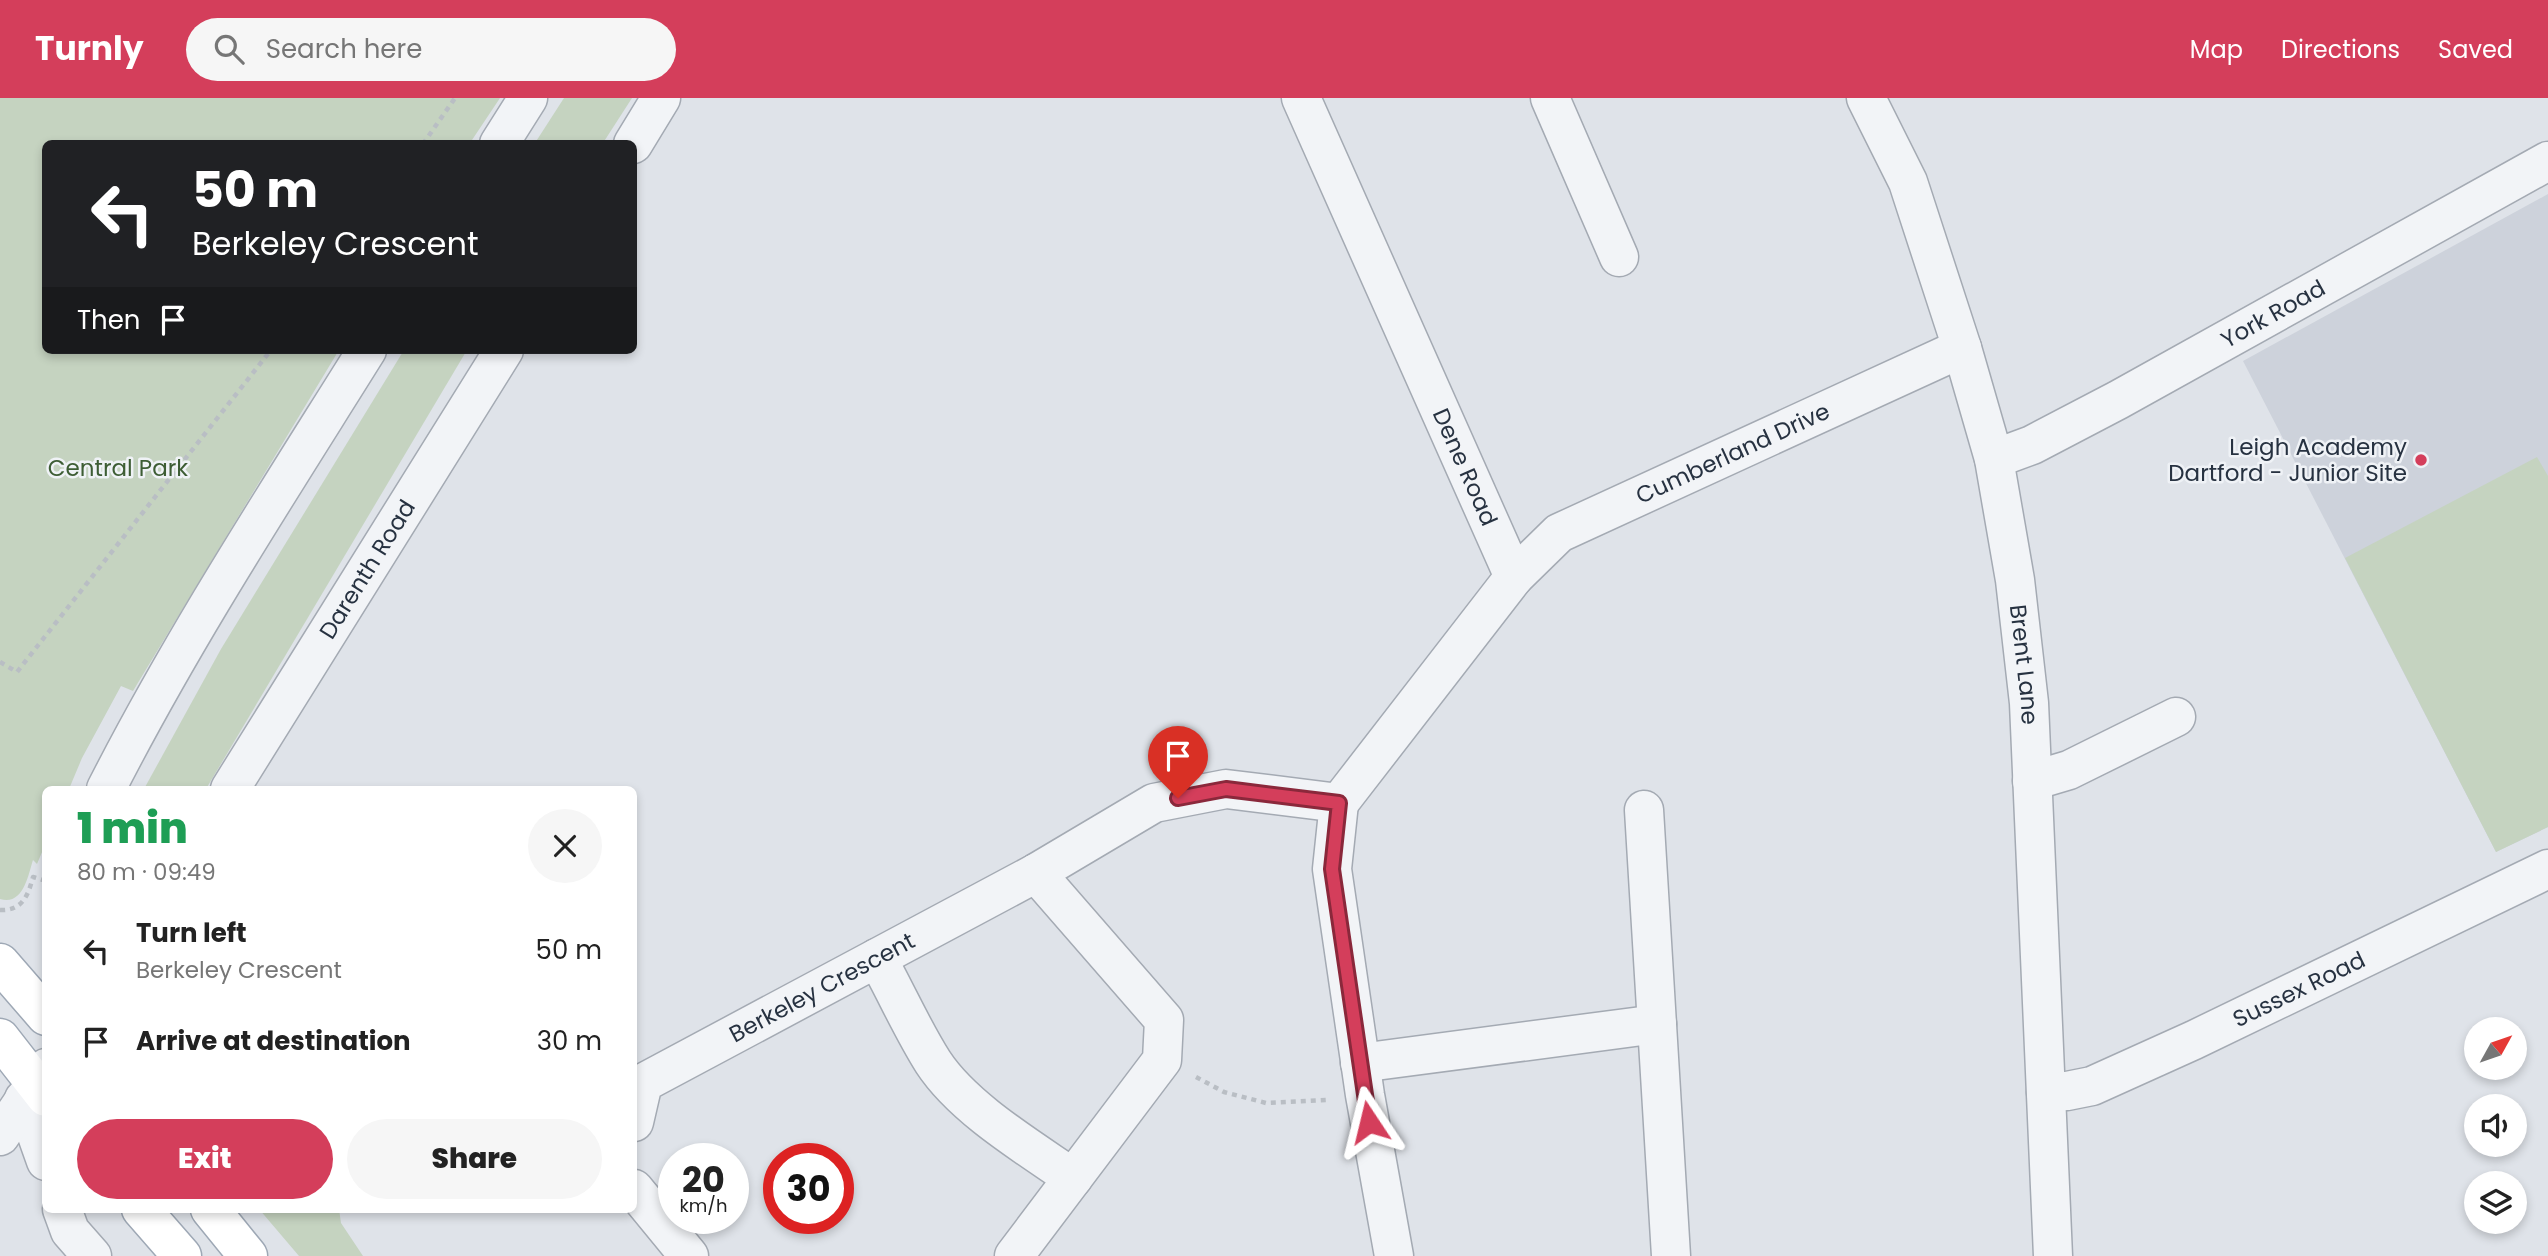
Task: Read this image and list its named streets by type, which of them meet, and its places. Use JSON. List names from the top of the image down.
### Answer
{
  "streets": {
    "street": [
      "York Road",
      "Cumberland Drive",
      "Dene Road",
      "Darenth Road",
      "Brent Lane",
      "Berkeley Crescent",
      "Sussex Road"
    ]
  },
  "crossings": [
    ["York Road", "Brent Lane"],
    ["Cumberland Drive", "Dene Road"],
    ["Cumberland Drive", "Brent Lane"],
    ["Brent Lane", "Sussex Road"]
  ],
  "parks": ["Central Park"],
  "places": ["Leigh Academy Dartford - Junior Site"],
  "north": "top right",
  "page": {
    "header": "Turnly",
    "search": "Search here",
    "nav": ["Map", "Directions", "Saved"],
    "turn": ["50 m", "Berkeley Crescent"],
    "then": "Then",
    "heading": ["1 min", "80 m · 09:49"],
    "list": [
      {
        "name": "Turn left",
        "note": "Berkeley Crescent",
        "value": "50 m"
      },
      {
        "name": "Arrive at destination",
        "value": "30 m"
      }
    ],
    "buttons": ["Exit", "Share"],
    "speed": "20 km/h",
    "limit": "30"
  }
}
